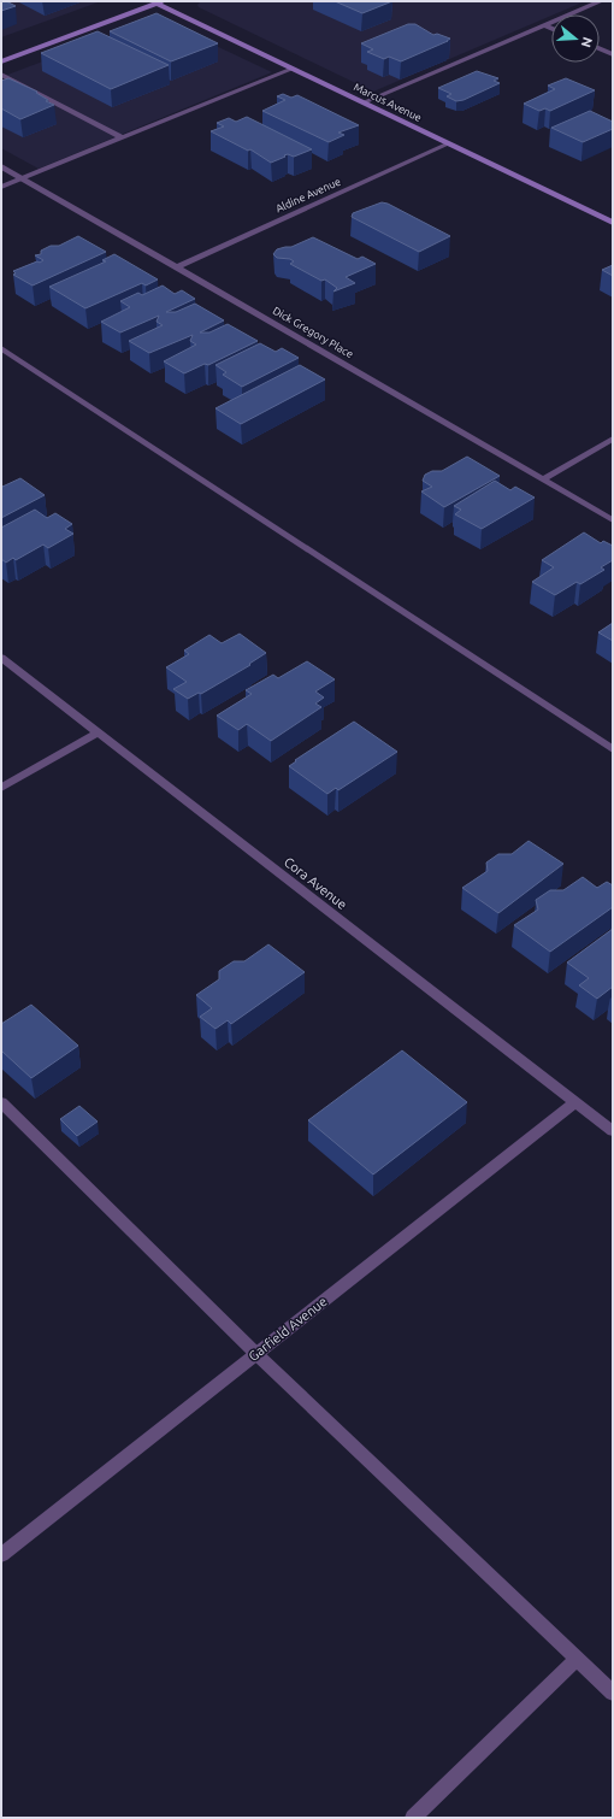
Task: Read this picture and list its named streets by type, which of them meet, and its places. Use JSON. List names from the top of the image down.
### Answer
{
  "streets": {
    "street": [
      "Marcus Avenue",
      "Aldine Avenue",
      "Dick Gregory Place",
      "Cora Avenue",
      "Garfield Avenue"
    ]
  },
  "crossings": [
    ["Marcus Avenue", "Aldine Avenue"],
    ["Aldine Avenue", "Dick Gregory Place"],
    ["Cora Avenue", "Garfield Avenue"]
  ],
  "north": "right"
}
